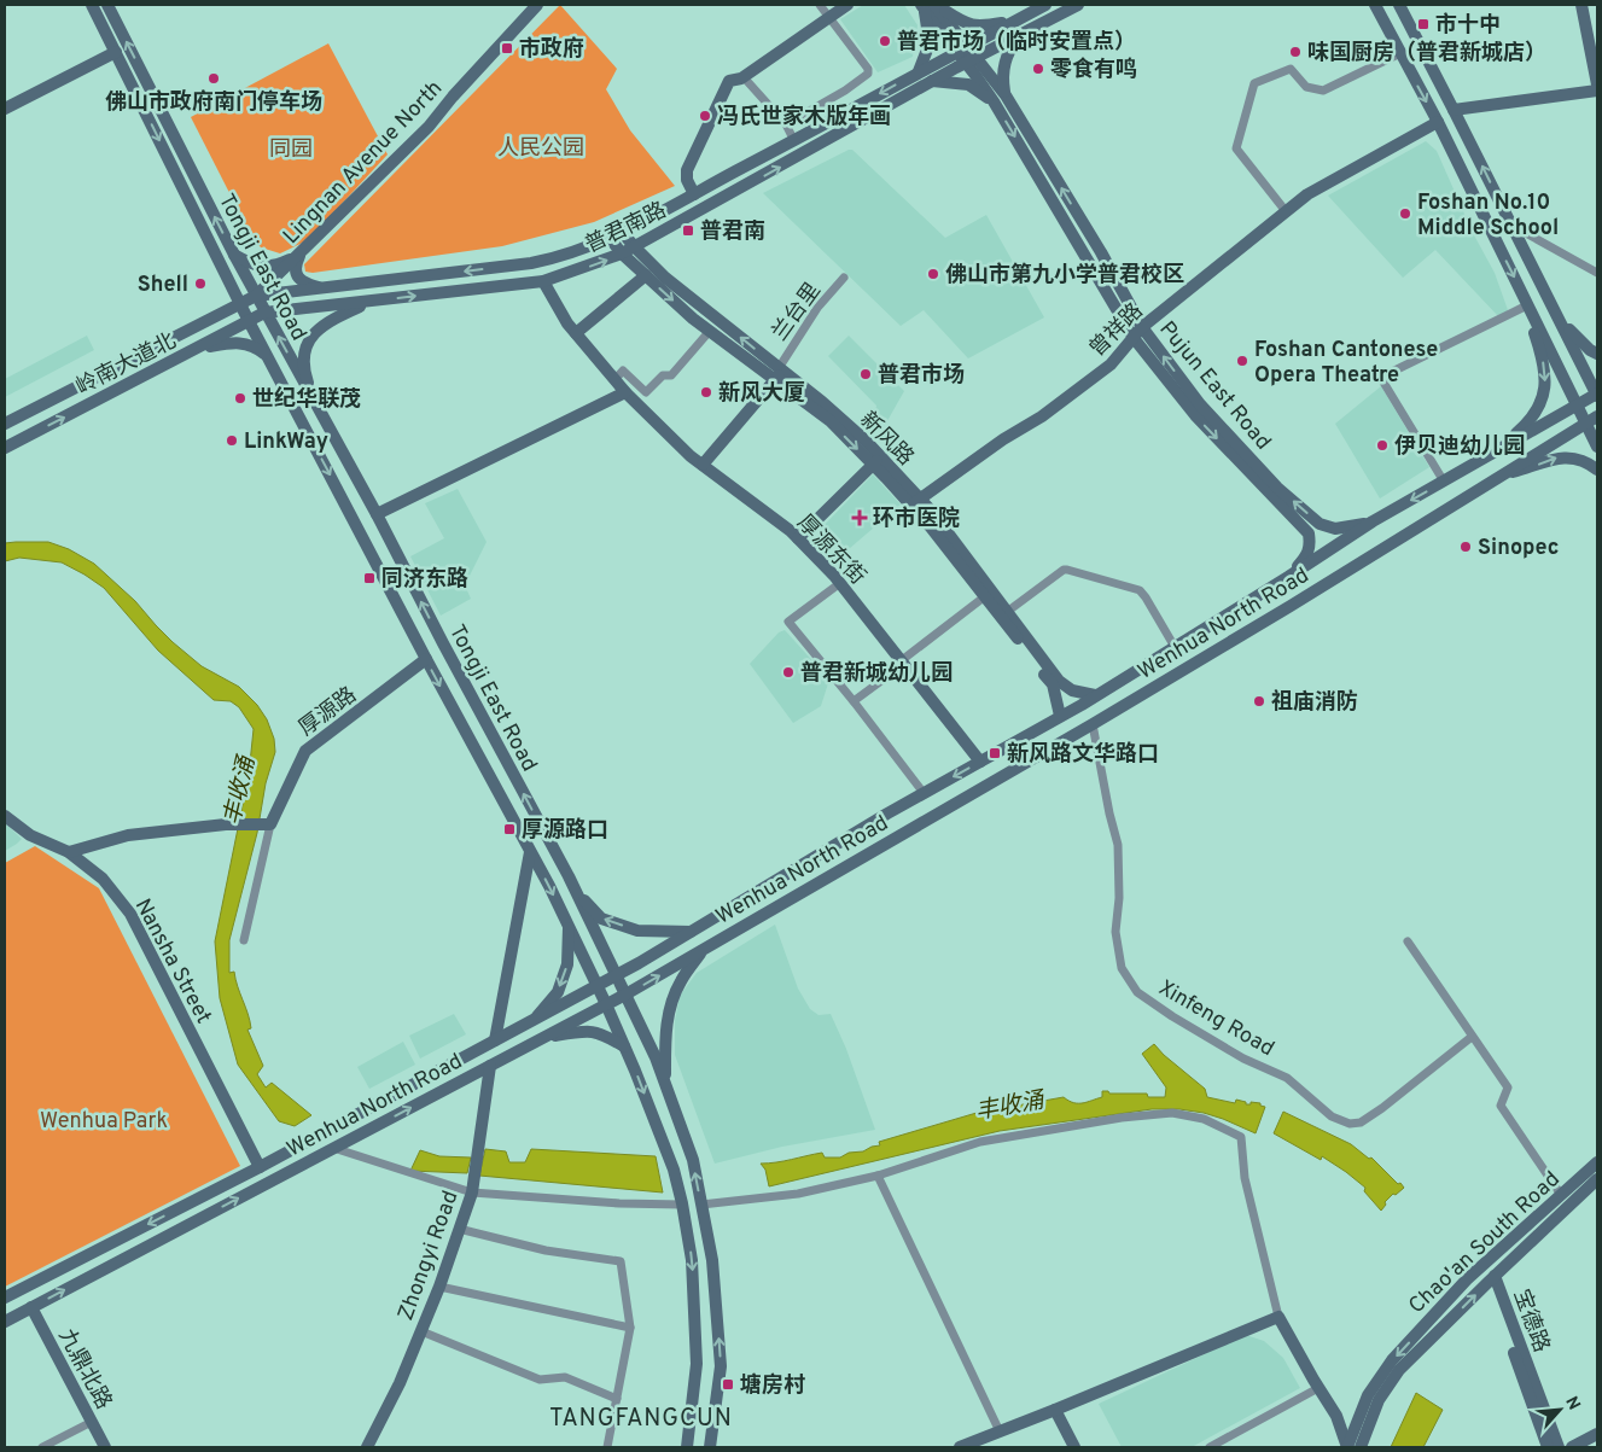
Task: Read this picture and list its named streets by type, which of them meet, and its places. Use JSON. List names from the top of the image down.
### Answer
{
  "streets": {
    "main road": [
      "Lingnan Avenue North",
      "普君南路",
      "Tongji East Road",
      "曾祥路",
      "岭南大道北",
      "Pujun East Road",
      "新风路",
      "厚源东街",
      "Wenhua North Road",
      "厚源路",
      "Nansha Street",
      "Chao'an South Road",
      "Zhongyi Road",
      "宝德路",
      "九鼎北路"
    ],
    "street": ["兰台里", "Xinfeng Road"]
  },
  "crossings": [
    ["Lingnan Avenue North", "普君南路"],
    ["Lingnan Avenue North", "Tongji East Road"],
    ["普君南路", "Tongji East Road"],
    ["普君南路", "岭南大道北"],
    ["普君南路", "Pujun East Road"],
    ["普君南路", "新风路"],
    ["普君南路", "厚源东街"],
    ["Tongji East Road", "岭南大道北"],
    ["Tongji East Road", "Wenhua North Road"],
    ["Tongji East Road", "厚源路"],
    ["兰台里", "新风路"],
    ["曾祥路", "Pujun East Road"],
    ["曾祥路", "新风路"],
    ["新风路", "Wenhua North Road"],
    ["厚源东街", "Wenhua North Road"],
    ["Wenhua North Road", "Nansha Street"],
    ["Wenhua North Road", "Xinfeng Road"],
    ["Wenhua North Road", "Zhongyi Road"],
    ["Wenhua North Road", "九鼎北路"],
    ["Chao'an South Road", "宝德路"]
  ],
  "one_way": ["岭南大道北"],
  "districts": ["TANGFANGCUN"],
  "water": ["丰收涌"],
  "parks": ["人民公园", "同园", "Wenhua Park"],
  "places": {
    "transit": [
      "市十中",
      "市政府",
      "普君南",
      "同济东路",
      "新风路文华路口",
      "厚源路口",
      "塘房村"
    ],
    "other": [
      "普君市场（临时安置点）",
      "味国厨房（普君新城店）",
      "零食有鸣",
      "佛山市政府南门停车场",
      "冯氏世家木版年画",
      "Foshan No.10 Middle School",
      "佛山市第九小学普君校区",
      "Shell",
      "Foshan Cantonese Opera Theatre",
      "普君市场",
      "新风大厦",
      "世纪华联茂",
      "LinkWay",
      "伊贝迪幼儿园",
      "Sinopec",
      "普君新城幼儿园",
      "祖庙消防"
    ],
    "health": ["环市医院"]
  },
  "north": "top right"
}
